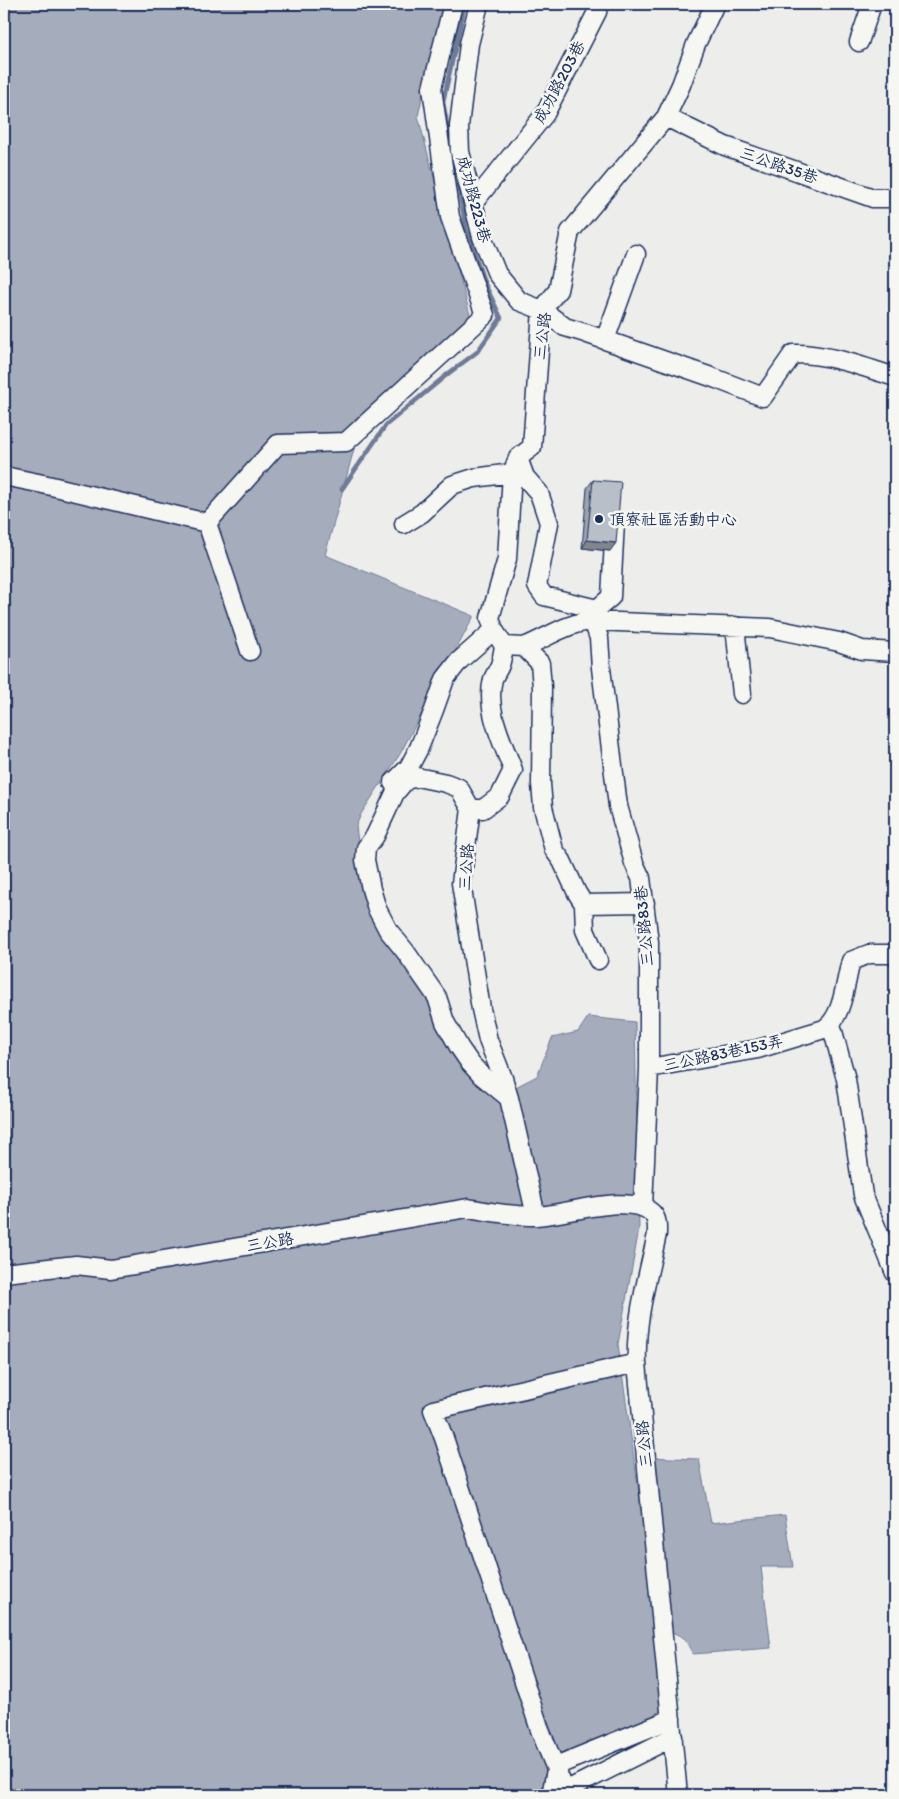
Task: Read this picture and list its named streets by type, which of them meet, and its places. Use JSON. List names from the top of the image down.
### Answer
{
  "streets": {
    "street": [
      "成功路203巷",
      "三公路35巷",
      "成功路223巷",
      "三公路",
      "三公路83巷",
      "三公路83巷153弄"
    ]
  },
  "crossings": [
    ["成功路203巷", "成功路223巷"],
    ["三公路35巷", "三公路"],
    ["成功路223巷", "三公路"],
    ["三公路", "三公路83巷"],
    ["三公路83巷", "三公路83巷153弄"]
  ],
  "places": ["頂寮社區活動中心"]
}
